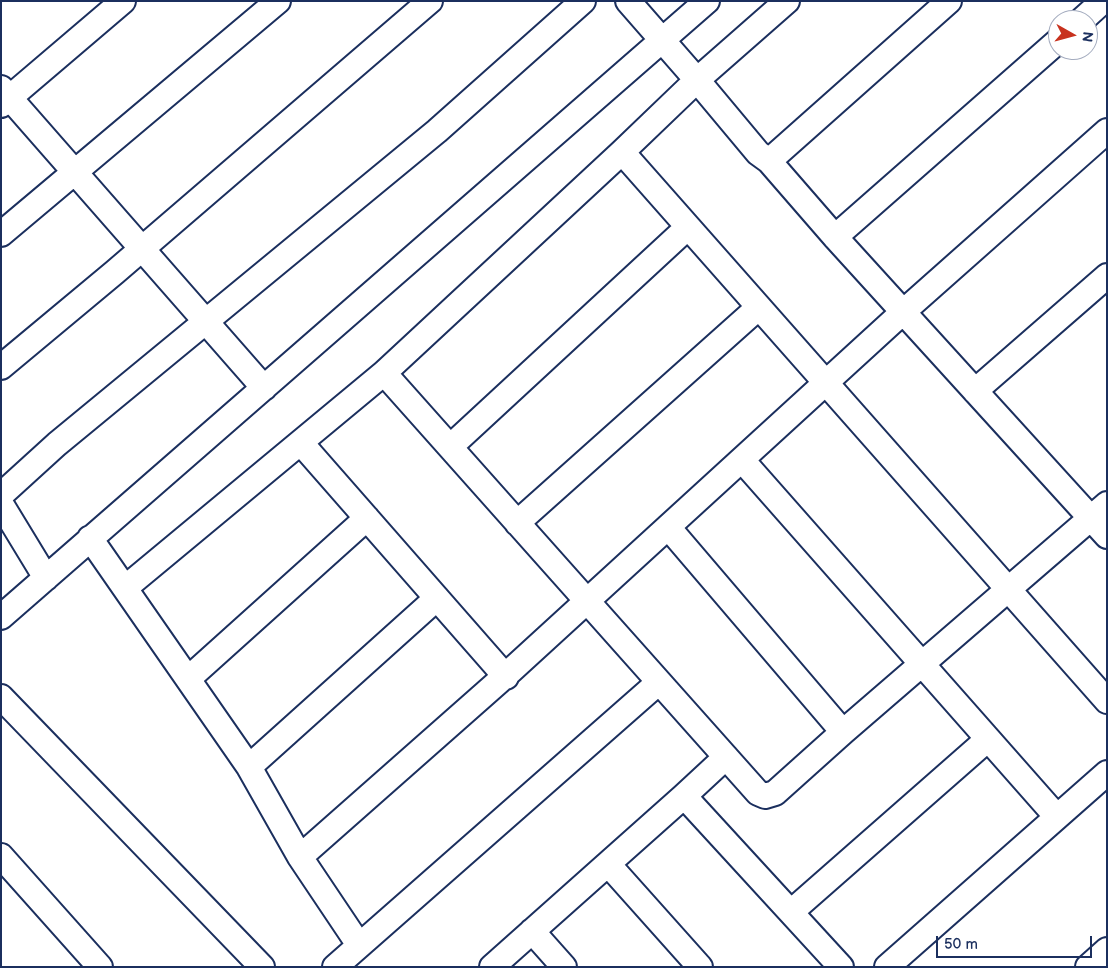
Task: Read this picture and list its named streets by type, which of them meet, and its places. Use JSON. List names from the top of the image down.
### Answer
{
  "scale_bar": "50 m",
  "north": "right"
}
